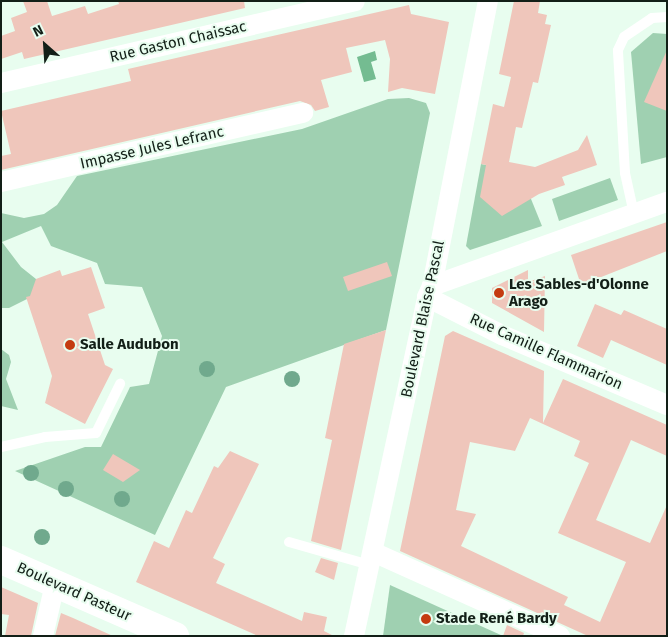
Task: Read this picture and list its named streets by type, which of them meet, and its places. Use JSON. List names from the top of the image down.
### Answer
{
  "streets": {
    "street": [
      "Rue Gaston Chaissac",
      "Impasse Jules Lefranc",
      "Boulevard Blaise Pascal",
      "Rue Camille Flammarion",
      "Boulevard Pasteur"
    ]
  },
  "crossings": [
    ["Boulevard Blaise Pascal", "Rue Camille Flammarion"]
  ],
  "places": ["Les Sables-d'Olonne Arago", "Salle Audubon", "Stade René Bardy"],
  "north": "top left"
}
